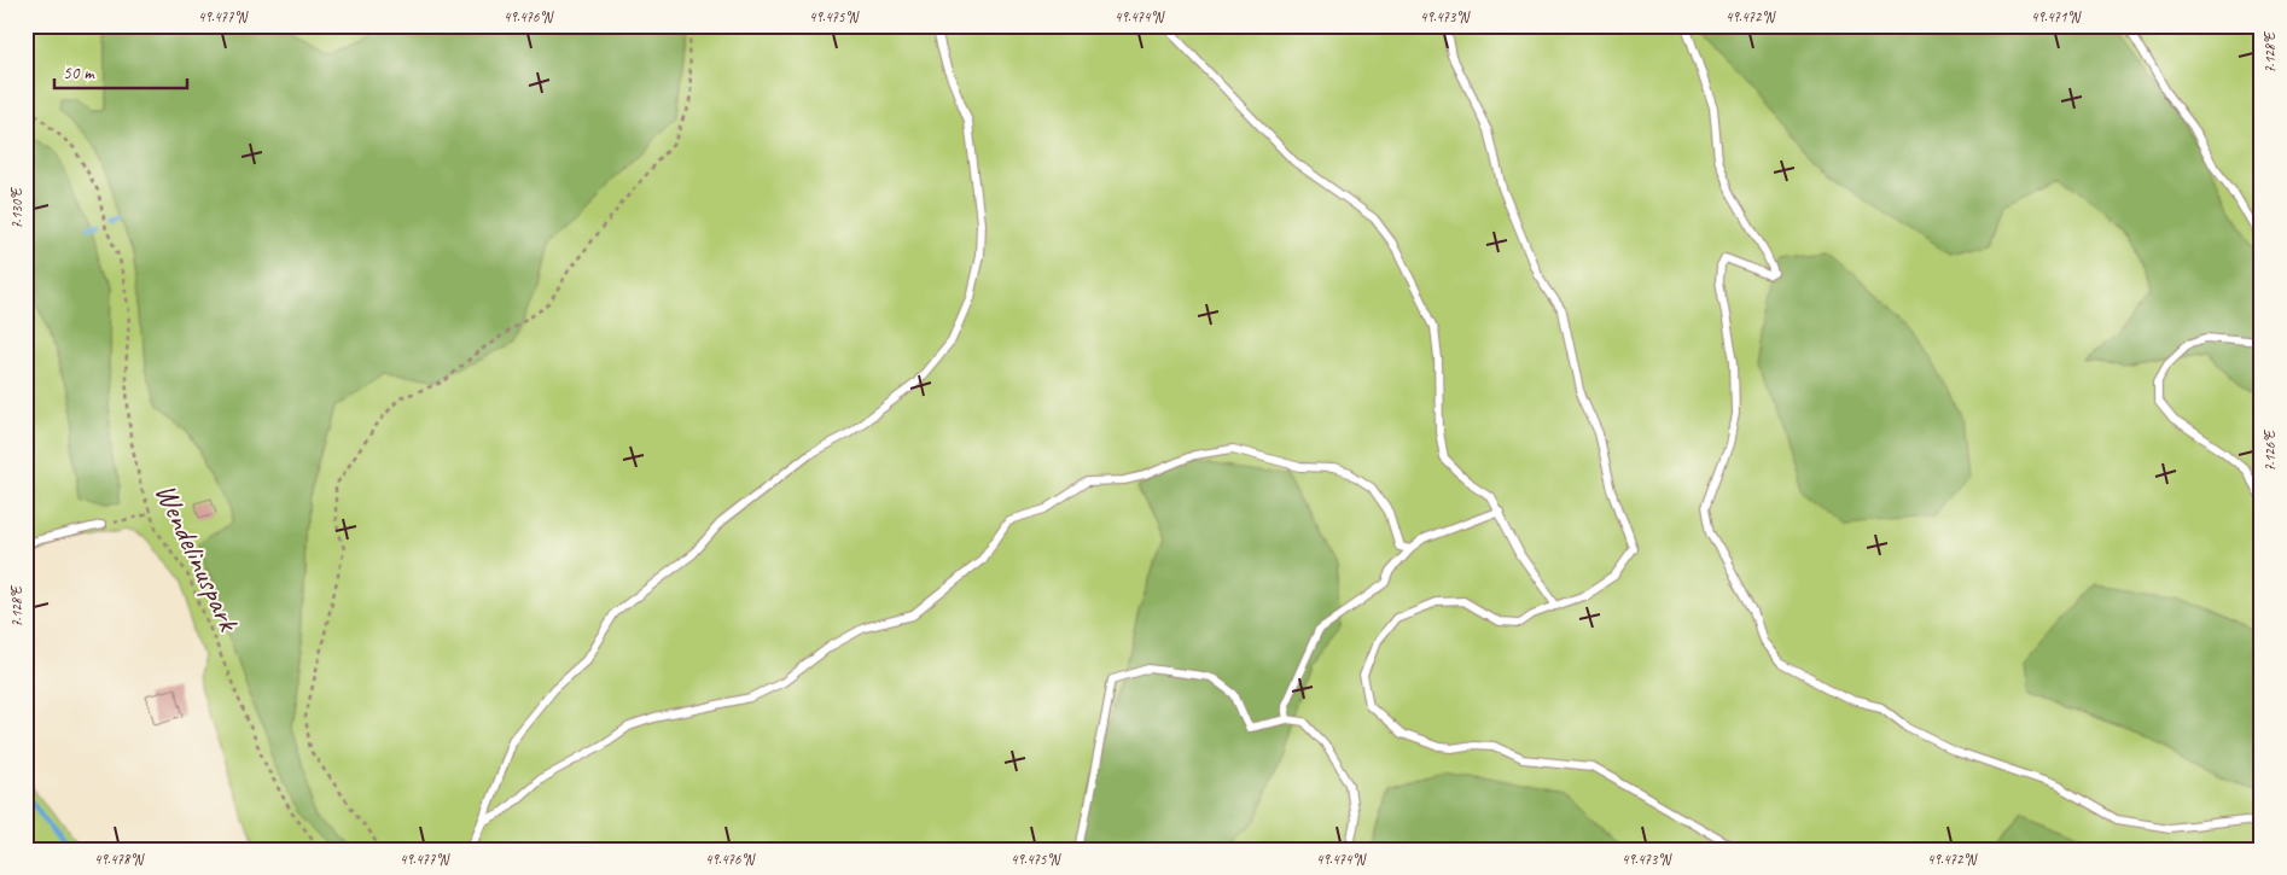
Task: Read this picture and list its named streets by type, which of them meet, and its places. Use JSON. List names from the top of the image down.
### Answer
{
  "streets": {
    "path": ["Wendelinuspark"]
  },
  "scale_bar": "50 m",
  "coordinates": [
    "49.477°N",
    "49.476°N",
    "49.475°N",
    "49.474°N",
    "49.473°N",
    "49.472°N",
    "49.471°N",
    "7.128°E",
    "7.130°E",
    "7.126°E",
    "49.478°N"
  ]
}
